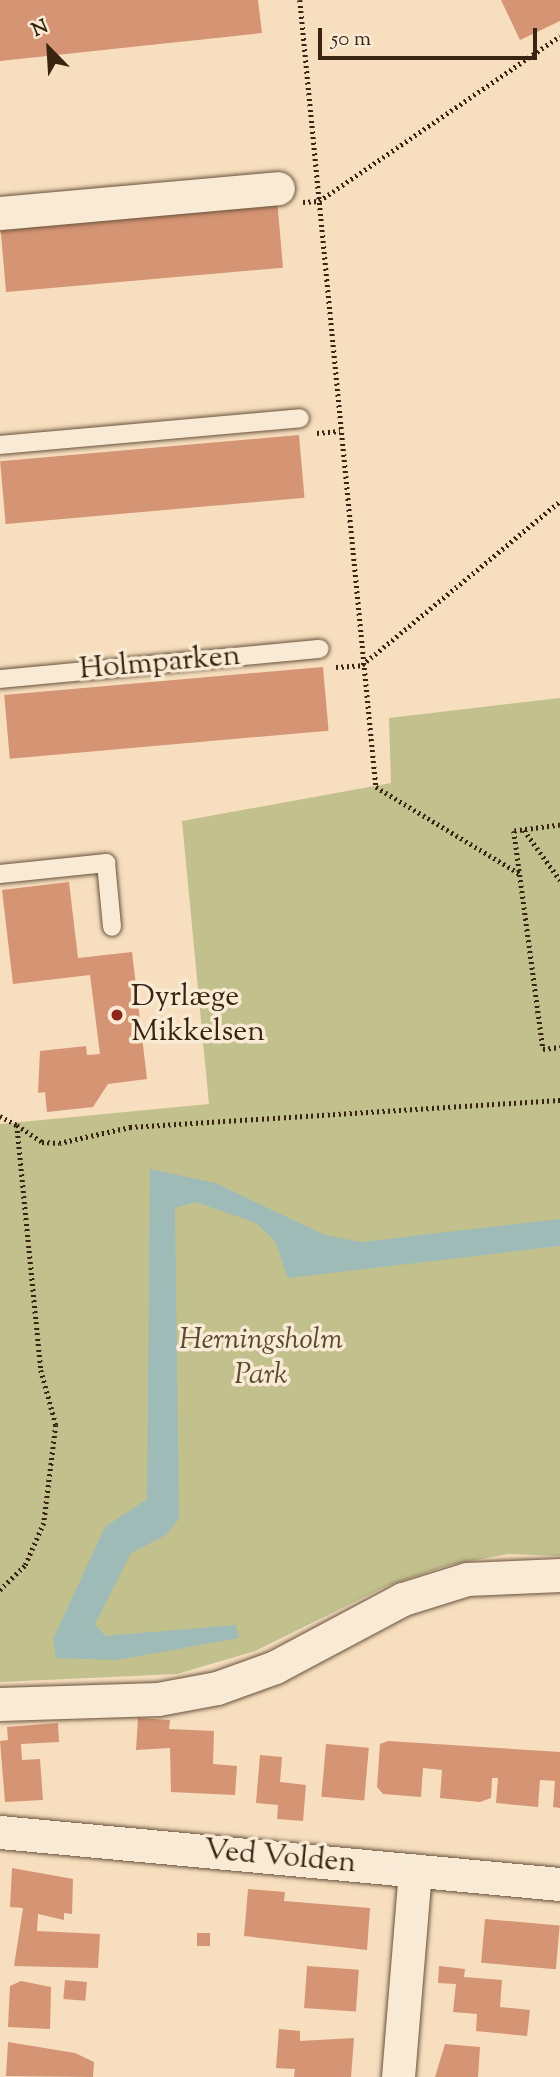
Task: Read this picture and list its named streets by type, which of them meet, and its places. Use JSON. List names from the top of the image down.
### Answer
{
  "streets": {
    "street": ["Ved Volden"],
    "lane": ["Holmparken"]
  },
  "parks": ["Herningsholm Park"],
  "places": ["Dyrlæge Mikkelsen"],
  "scale_bar": "50 m",
  "north": "top left"
}
